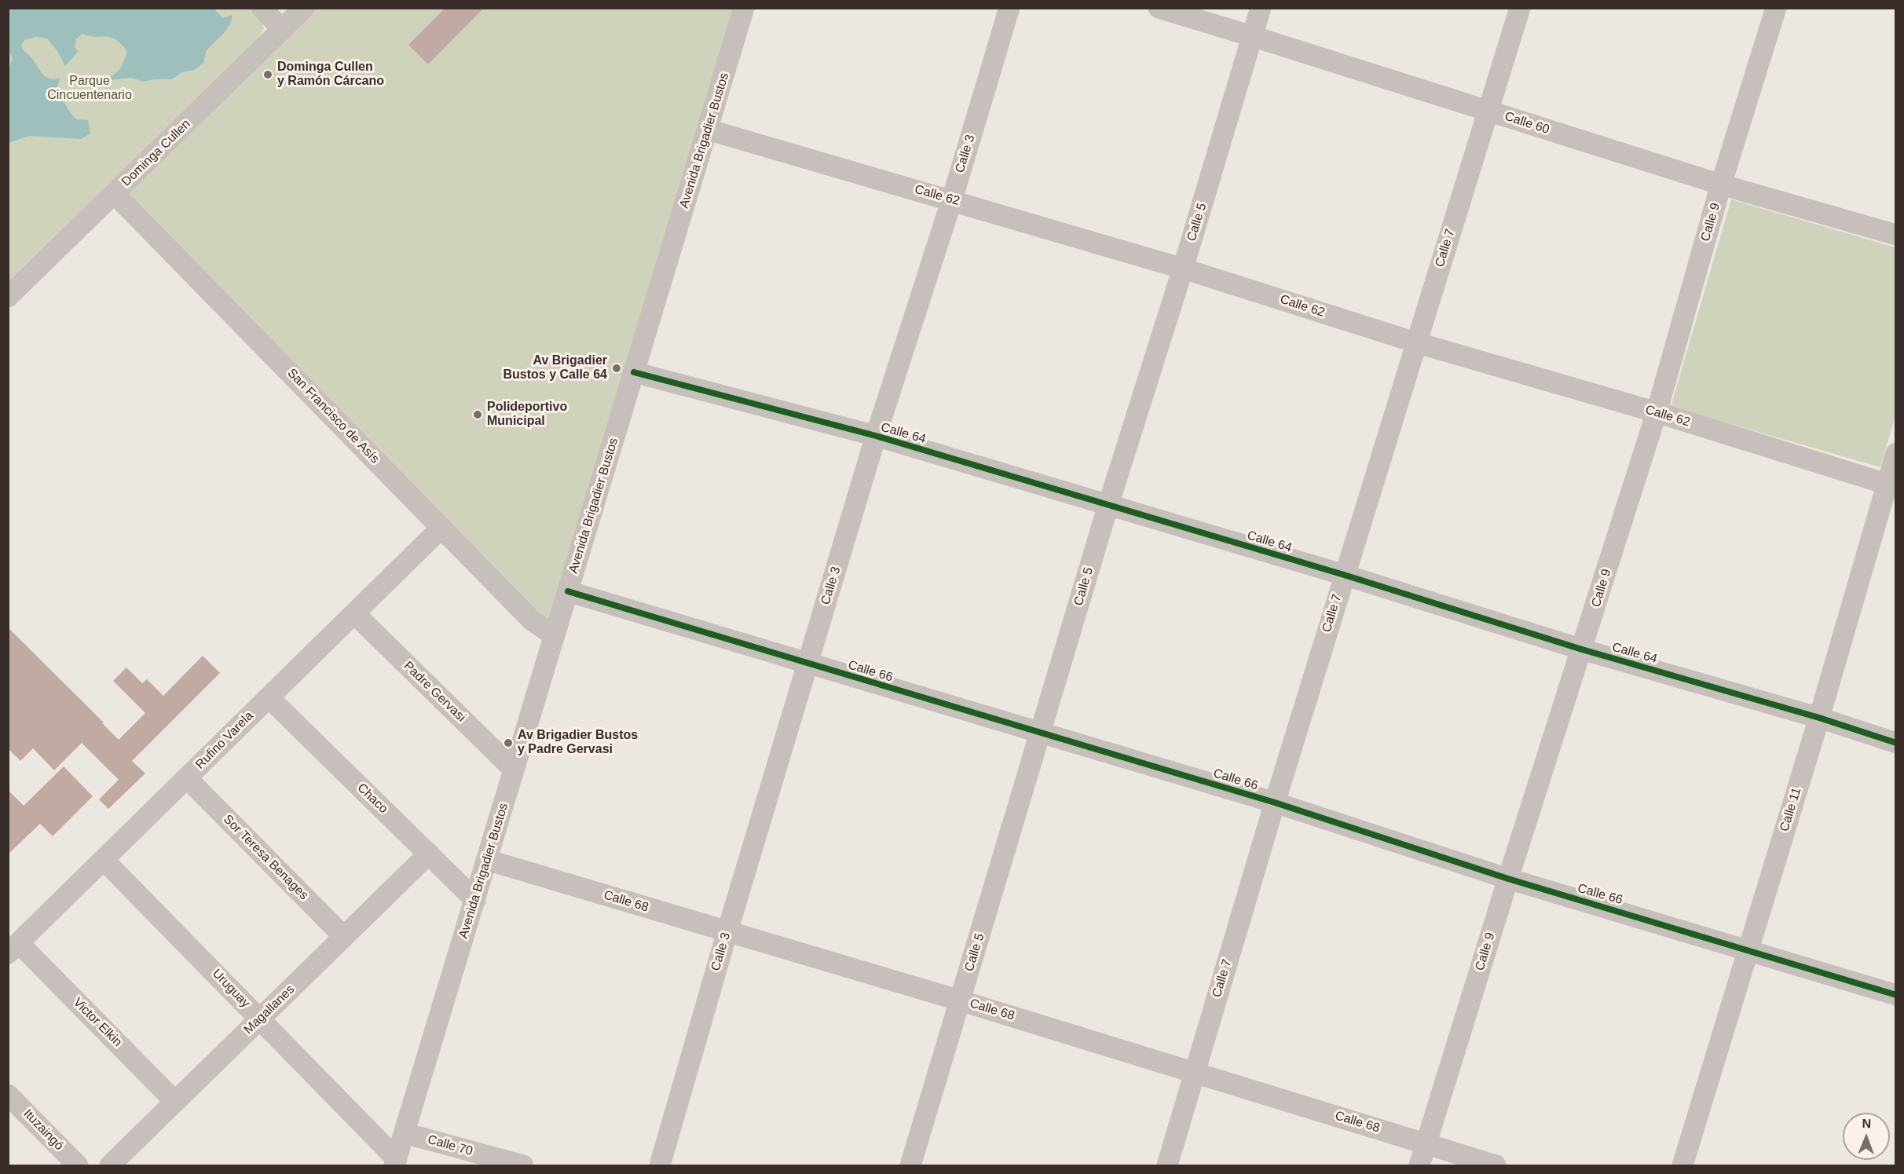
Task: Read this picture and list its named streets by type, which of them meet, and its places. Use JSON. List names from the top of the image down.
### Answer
{
  "streets": {
    "street": [
      "Calle 60",
      "Avenida Brigadier Bustos",
      "Dominga Cullen",
      "Calle 3",
      "Calle 62",
      "Calle 5",
      "Calle 9",
      "Calle 7",
      "San Francisco de Asís",
      "Calle 64",
      "Calle 66",
      "Padre Gervasi",
      "Rufino Varela",
      "Chaco",
      "Calle 11",
      "Sor Teresa Benages",
      "Calle 68",
      "Uruguay",
      "Magallanes",
      "Victor Elkin",
      "Ituzaingó",
      "Calle 70"
    ]
  },
  "crossings": [
    ["Calle 60", "Calle 5"],
    ["Calle 60", "Calle 9"],
    ["Calle 60", "Calle 7"],
    ["Avenida Brigadier Bustos", "Calle 62"],
    ["Avenida Brigadier Bustos", "San Francisco de Asís"],
    ["Avenida Brigadier Bustos", "Calle 64"],
    ["Avenida Brigadier Bustos", "Calle 66"],
    ["Avenida Brigadier Bustos", "Padre Gervasi"],
    ["Avenida Brigadier Bustos", "Chaco"],
    ["Avenida Brigadier Bustos", "Calle 68"],
    ["Avenida Brigadier Bustos", "Uruguay"],
    ["Avenida Brigadier Bustos", "Calle 70"],
    ["Dominga Cullen", "San Francisco de Asís"],
    ["Calle 3", "Calle 62"],
    ["Calle 3", "Calle 64"],
    ["Calle 3", "Calle 66"],
    ["Calle 3", "Calle 68"],
    ["Calle 62", "Calle 5"],
    ["Calle 62", "Calle 9"],
    ["Calle 62", "Calle 7"],
    ["Calle 62", "Calle 11"],
    ["Calle 5", "Calle 64"],
    ["Calle 5", "Calle 66"],
    ["Calle 5", "Calle 68"],
    ["Calle 9", "Calle 64"],
    ["Calle 9", "Calle 66"],
    ["Calle 9", "Calle 68"],
    ["Calle 7", "Calle 64"],
    ["Calle 7", "Calle 66"],
    ["Calle 7", "Calle 68"],
    ["San Francisco de Asís", "Rufino Varela"],
    ["Calle 64", "Calle 11"],
    ["Calle 66", "Calle 11"],
    ["Padre Gervasi", "Rufino Varela"],
    ["Rufino Varela", "Chaco"],
    ["Rufino Varela", "Sor Teresa Benages"],
    ["Rufino Varela", "Uruguay"],
    ["Rufino Varela", "Victor Elkin"],
    ["Chaco", "Magallanes"],
    ["Sor Teresa Benages", "Magallanes"],
    ["Uruguay", "Magallanes"],
    ["Magallanes", "Victor Elkin"]
  ],
  "parks": ["Parque Cincuentenario"],
  "places": [
    "Dominga Cullen y Ramón Cárcano",
    "Av Brigadier Bustos y Calle 64",
    "Polideportivo Municipal",
    "Av Brigadier Bustos y Padre Gervasi"
  ],
  "north": "top"
}
